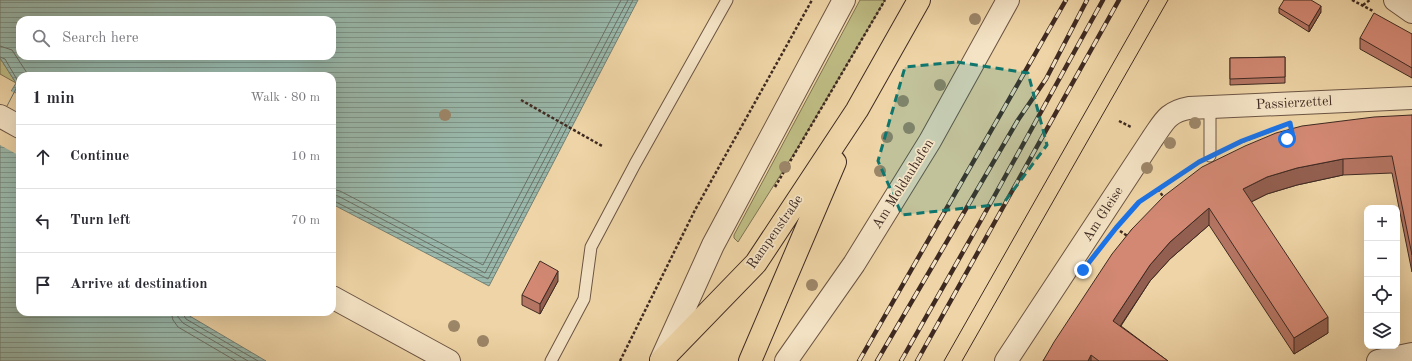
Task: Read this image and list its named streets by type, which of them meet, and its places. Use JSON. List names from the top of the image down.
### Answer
{
  "streets": {
    "main road": ["Rampenstraße"],
    "street": ["Passierzettel", "Am Moldauhafen", "Am Gleise"]
  },
  "crossings": [
    ["Passierzettel", "Am Gleise"]
  ],
  "page": {
    "search": "Search here",
    "heading": ["1 min", "Walk · 80 m"],
    "list": [
      ["Continue", "10 m"],
      ["Turn left", "70 m"],
      "Arrive at destination"
    ],
    "map_buttons": ["+", "−"]
  }
}
